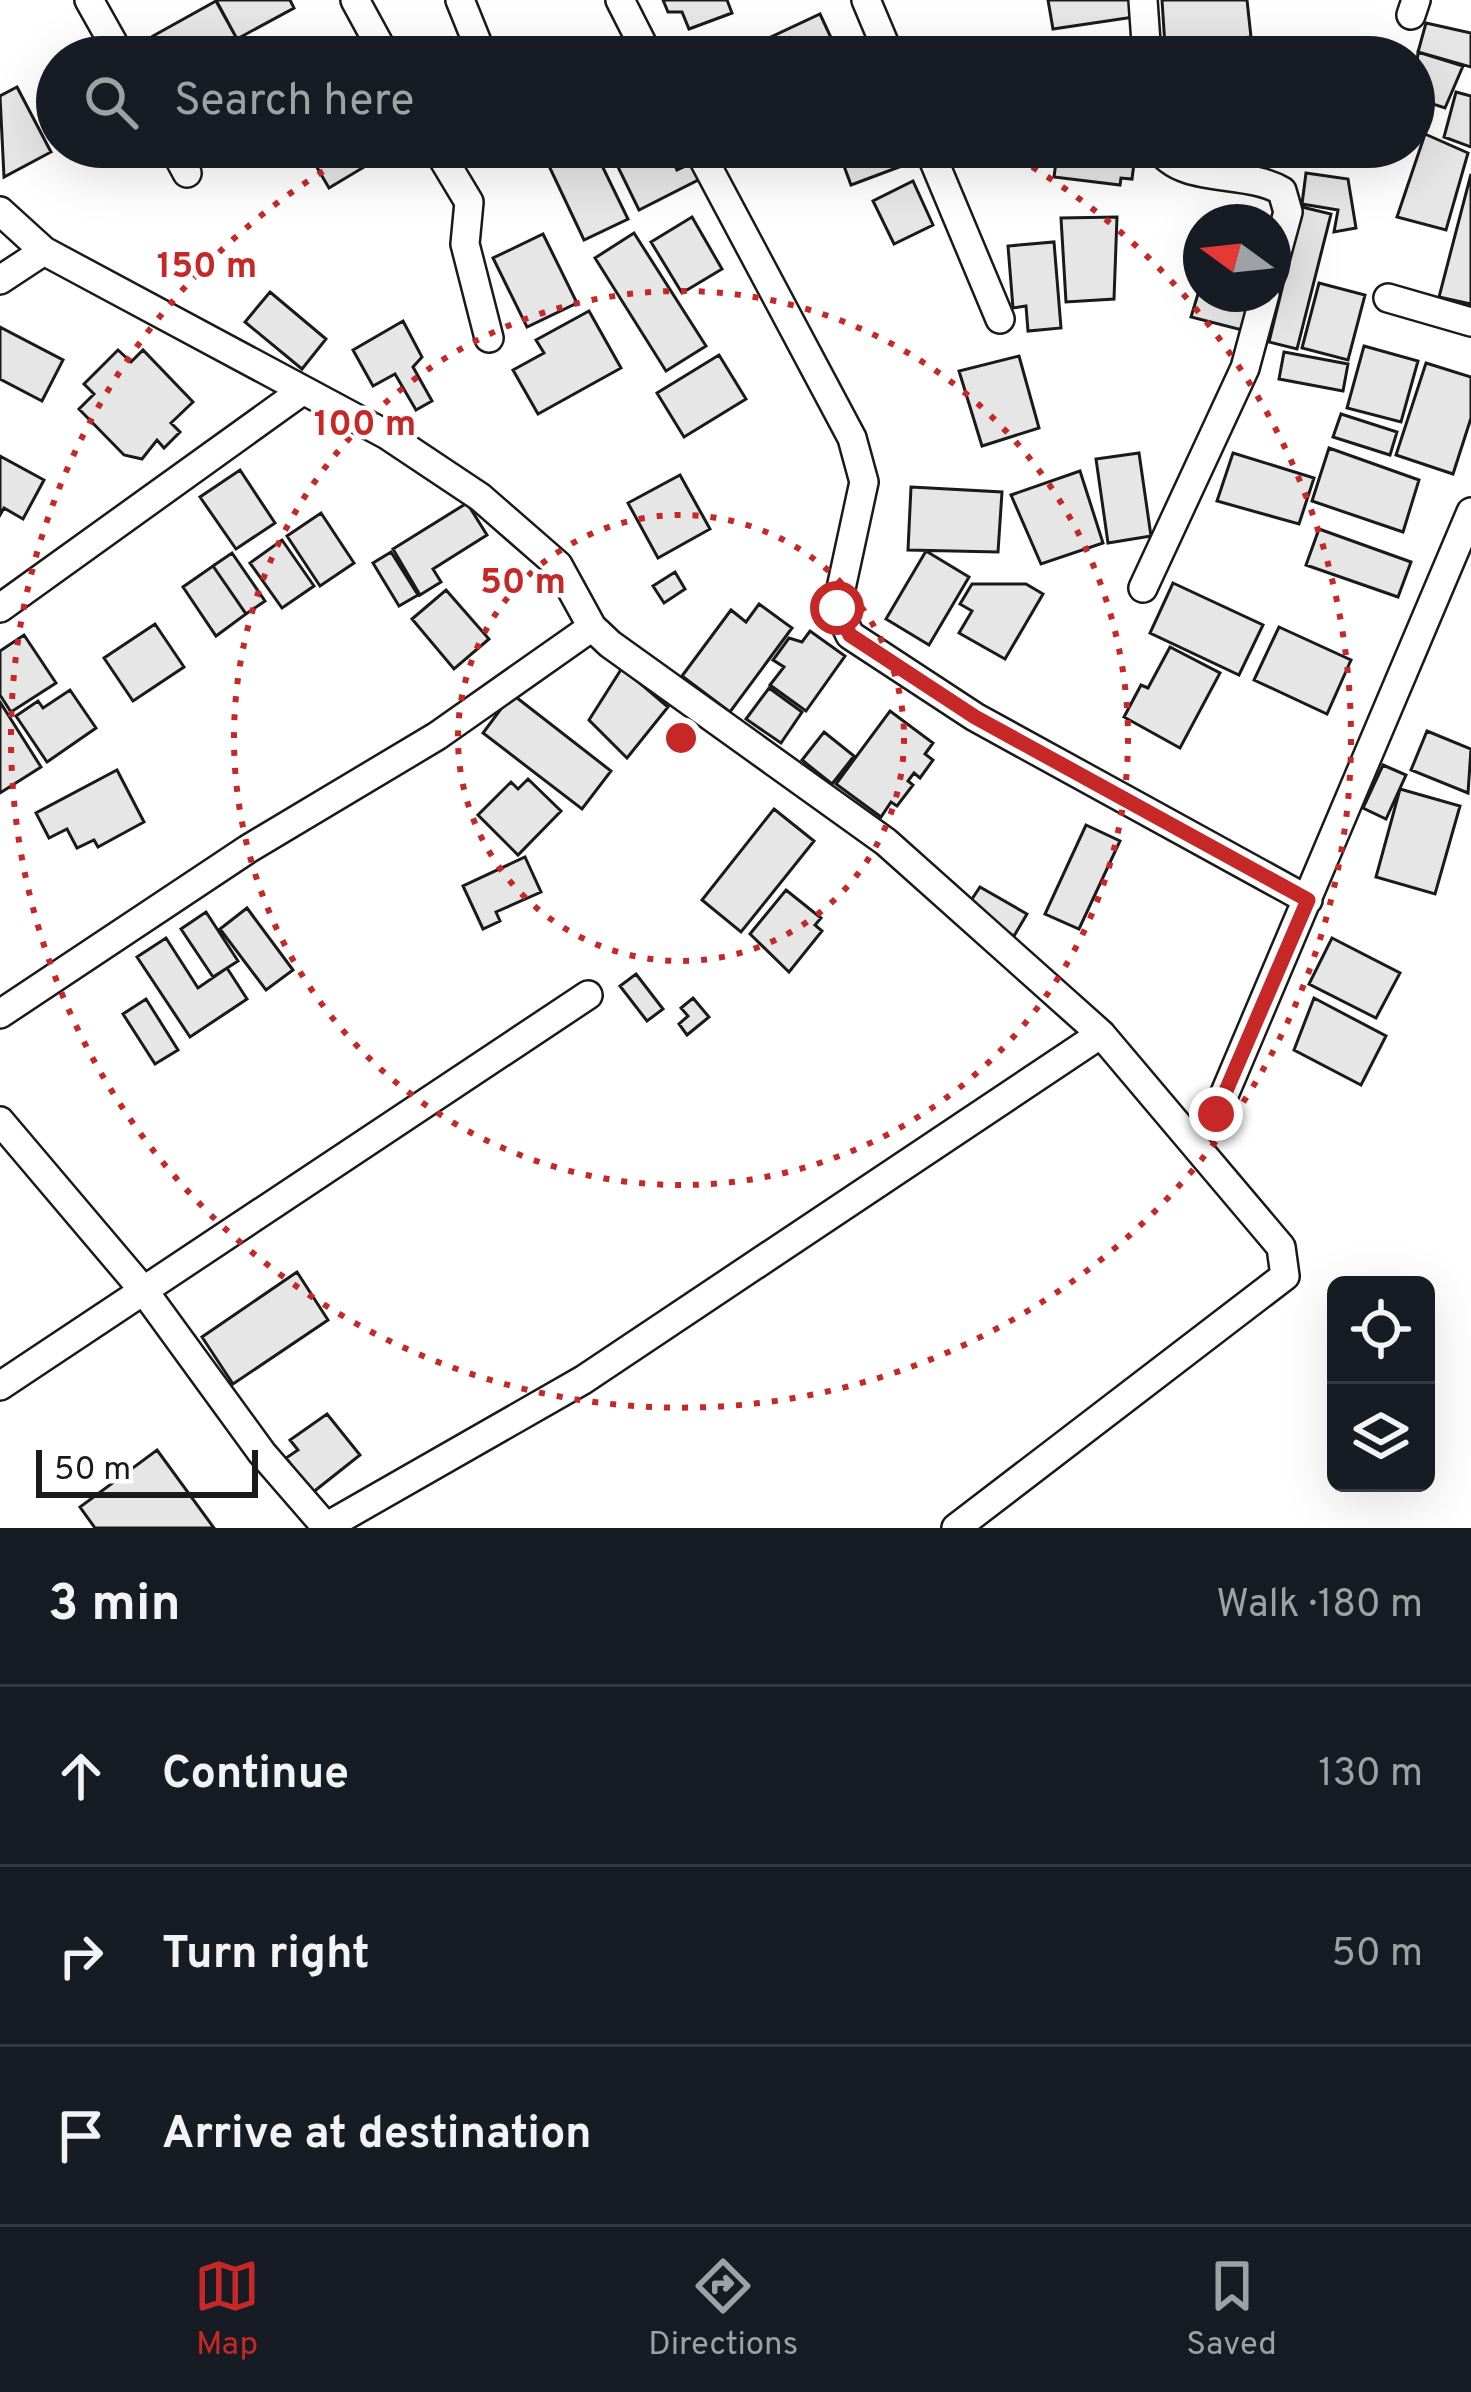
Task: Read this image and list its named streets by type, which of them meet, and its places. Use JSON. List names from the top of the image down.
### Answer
{
  "scale_bar": "50 m",
  "north": "left",
  "page": {
    "search": "Search here",
    "scale": "50 m",
    "heading": ["3 min", "Walk · 180 m"],
    "list": [
      ["Continue", "130 m"],
      ["Turn right", "50 m"],
      "Arrive at destination"
    ],
    "nav": ["Map", "Directions", "Saved"]
  },
  "rings": ["150 m", "100 m", "50 m"]
}
